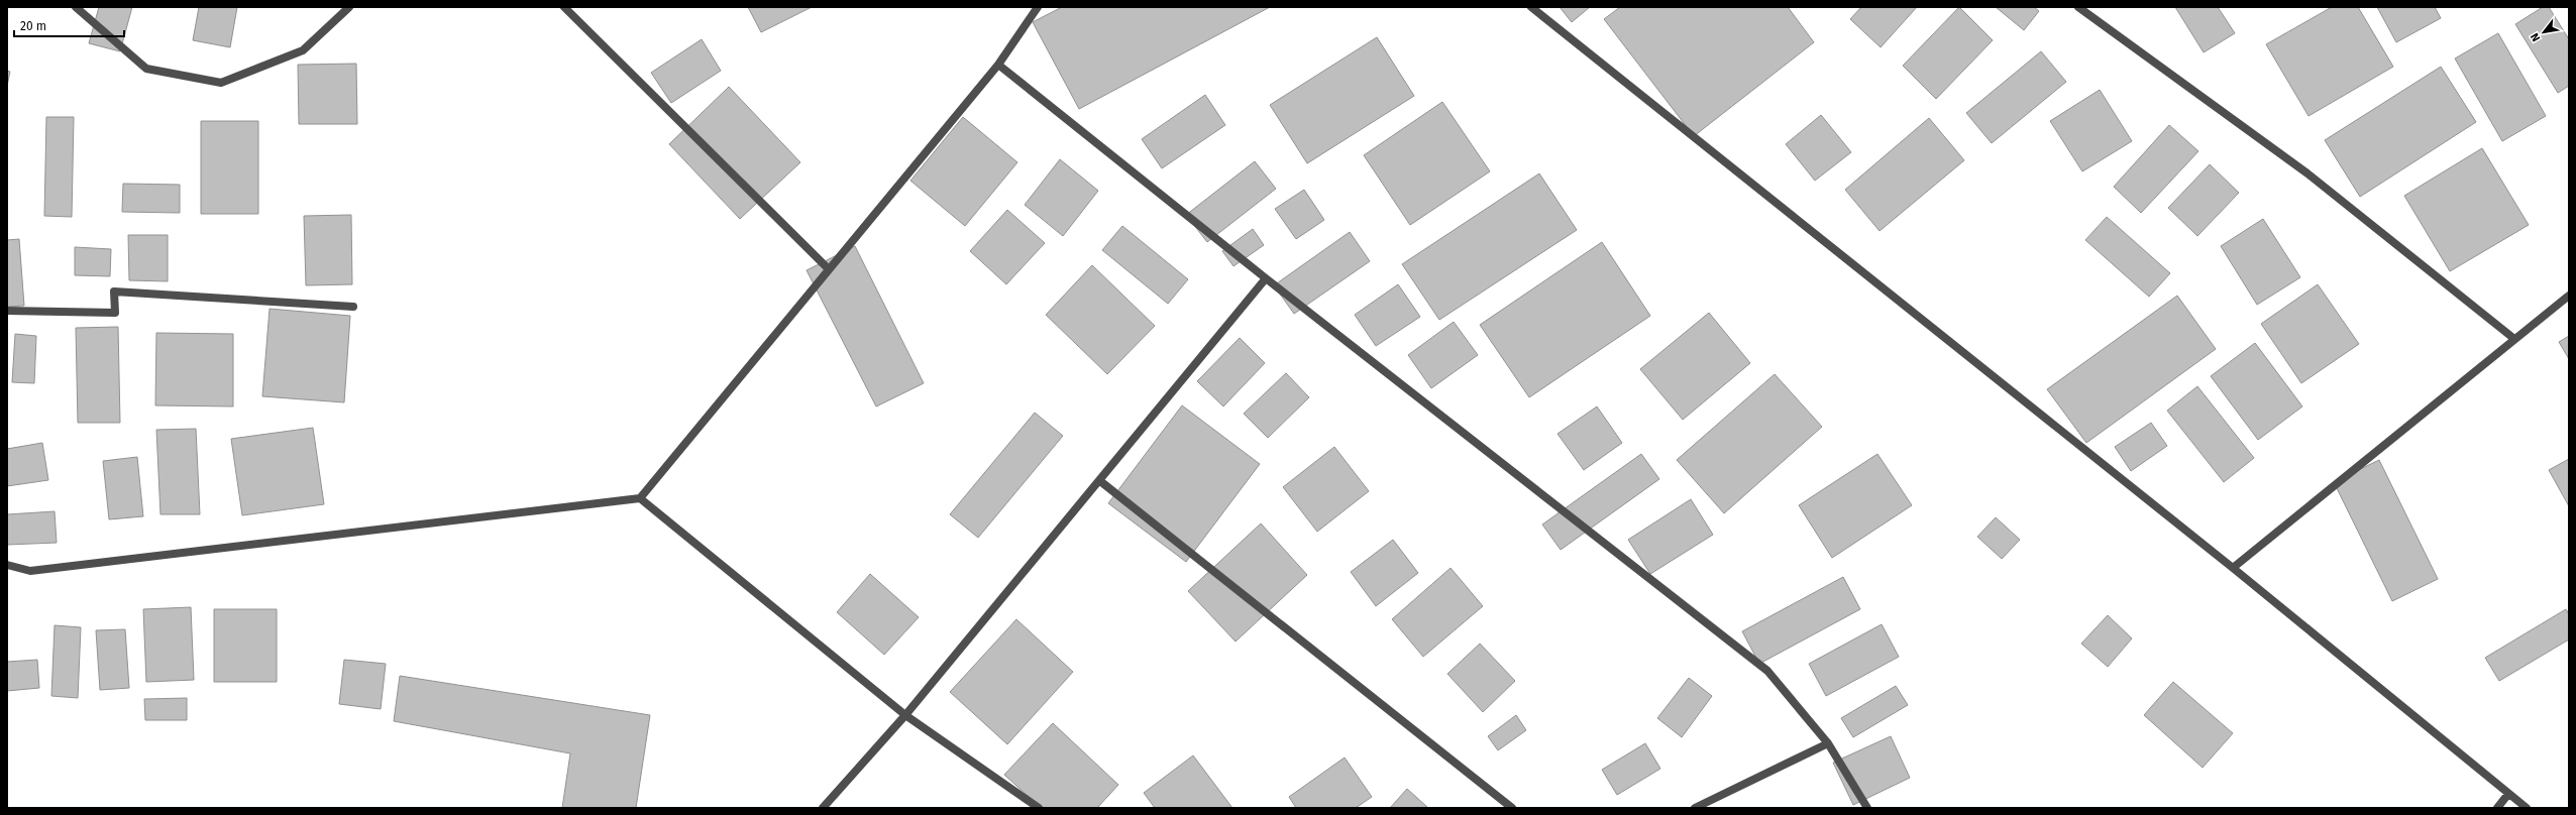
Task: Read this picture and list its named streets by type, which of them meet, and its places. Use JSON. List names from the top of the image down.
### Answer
{
  "scale_bar": "20 m",
  "north": "bottom left"
}
